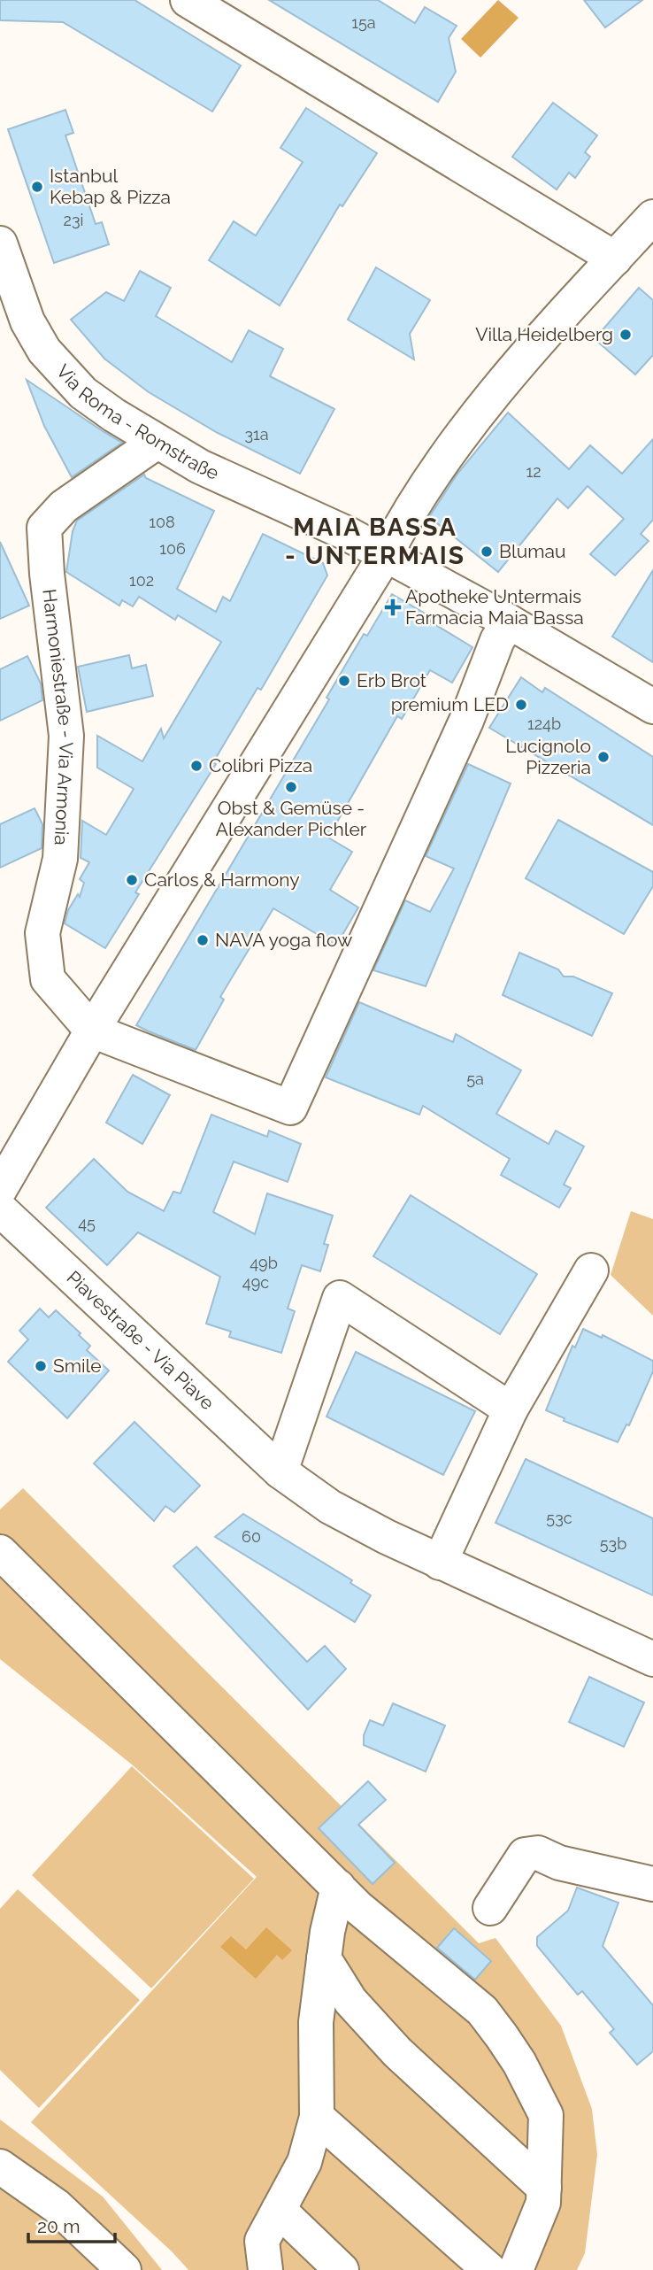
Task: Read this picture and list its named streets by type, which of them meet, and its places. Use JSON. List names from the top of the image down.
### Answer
{
  "streets": {
    "street": ["Via Roma - Romstraße", "Harmoniestraße - Via Armonia", "Piavestraße - Via Piave"]
  },
  "crossings": [
    ["Via Roma - Romstraße", "Harmoniestraße - Via Armonia"]
  ],
  "districts": ["MAIA BASSA - UNTERMAIS"],
  "places": {
    "other": [
      "Istanbul Kebap & Pizza",
      "Villa Heidelberg",
      "Blumau",
      "Erb Brot",
      "premium LED",
      "Lucignolo Pizzeria",
      "Colibri Pizza",
      "Obst & Gemüse - Alexander Pichler",
      "Carlos & Harmony",
      "NAVA yoga flow",
      "Smile"
    ],
    "health": ["Apotheke Untermais Farmacia Maia Bassa"]
  },
  "house_numbers": [
    "15a",
    "23i",
    "31a",
    "12",
    "108",
    "106",
    "102",
    "124b",
    "5a",
    "45",
    "49b",
    "49c",
    "53c",
    "60",
    "53b"
  ],
  "scale_bar": "20 m"
}
